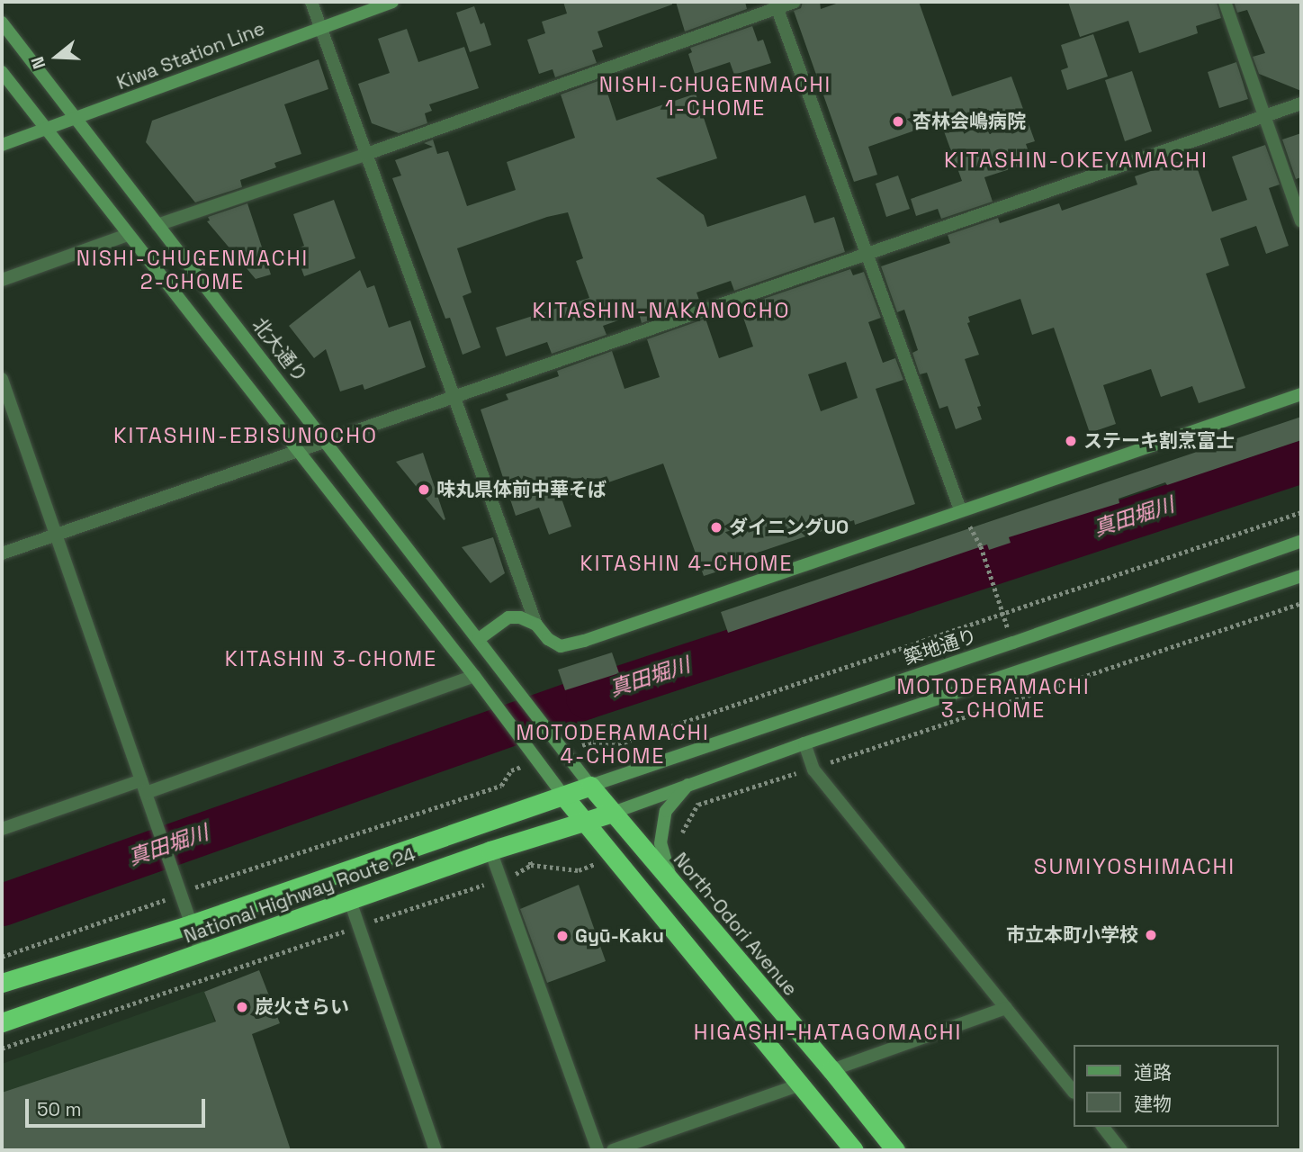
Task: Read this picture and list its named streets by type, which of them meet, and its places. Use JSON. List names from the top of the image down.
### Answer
{
  "streets": {
    "highway": ["National Highway Route 24", "North-Odori Avenue"],
    "street": ["Kiwa Station Line", "北大通り", "築地通り"]
  },
  "crossings": [
    ["Kiwa Station Line", "北大通り"],
    ["北大通り", "築地通り"],
    ["北大通り", "National Highway Route 24"],
    ["北大通り", "North-Odori Avenue"],
    ["築地通り", "National Highway Route 24"],
    ["築地通り", "North-Odori Avenue"],
    ["National Highway Route 24", "North-Odori Avenue"]
  ],
  "districts": [
    "NISHI-CHUGENMACHI 1-CHOME",
    "KITASHIN-OKEYAMACHI",
    "NISHI-CHUGENMACHI 2-CHOME",
    "KITASHIN-NAKANOCHO",
    "KITASHIN-EBISUNOCHO",
    "KITASHIN 4-CHOME",
    "KITASHIN 3-CHOME",
    "MOTODERAMACHI 3-CHOME",
    "MOTODERAMACHI 4-CHOME",
    "SUMIYOSHIMACHI",
    "HIGASHI-HATAGOMACHI"
  ],
  "water": ["真田堀川"],
  "places": [
    "杏林会嶋病院",
    "ステーキ割烹富士",
    "味丸県体前中華そば",
    "ダイニングUO",
    "市立本町小学校",
    "Gyū-Kaku",
    "炭火さらい"
  ],
  "legend": ["道路", "建物"],
  "scale_bar": "50 m",
  "north": "left"
}
